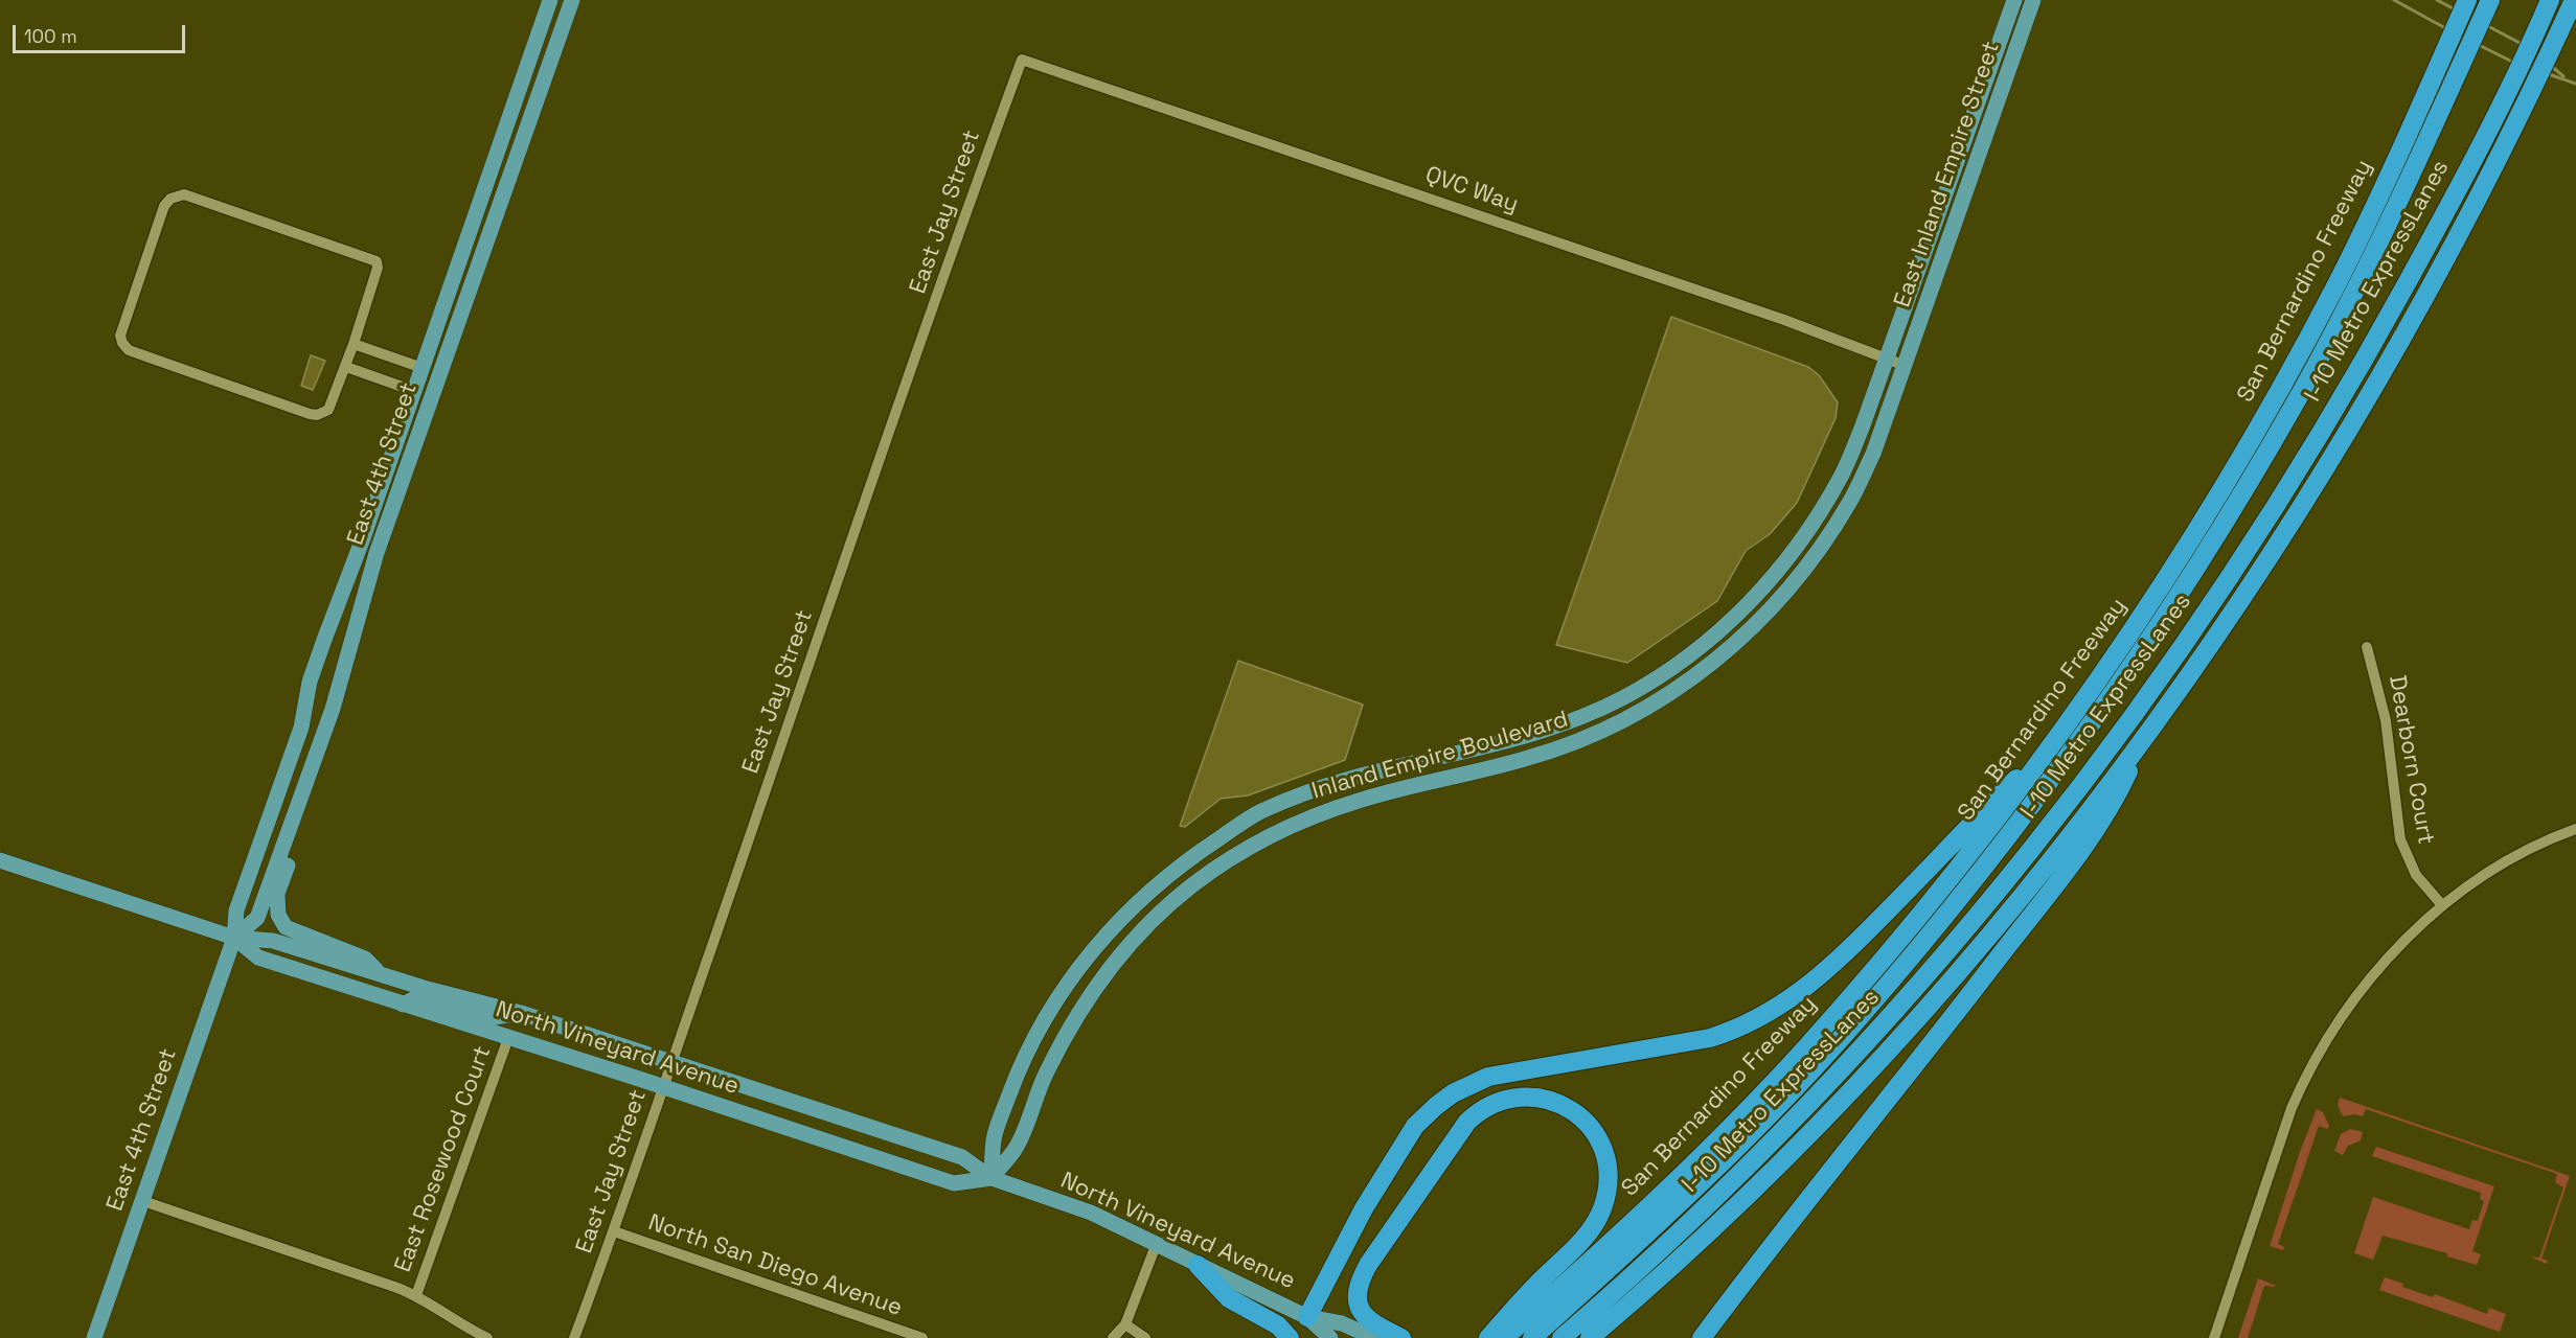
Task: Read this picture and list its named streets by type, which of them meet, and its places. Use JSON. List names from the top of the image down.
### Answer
{
  "streets": {
    "highway": ["San Bernardino Freeway", "I-10 Metro ExpressLanes"],
    "main road": [
      "East Inland Empire Street",
      "East 4th Street",
      "Inland Empire Boulevard",
      "North Vineyard Avenue"
    ],
    "street": [
      "QVC Way",
      "East Jay Street",
      "Dearborn Court",
      "East Rosewood Court",
      "North San Diego Avenue"
    ]
  },
  "crossings": [
    ["East Inland Empire Street", "QVC Way"],
    ["East Inland Empire Street", "Inland Empire Boulevard"],
    ["QVC Way", "East Jay Street"],
    ["QVC Way", "Inland Empire Boulevard"],
    ["East Jay Street", "North Vineyard Avenue"],
    ["East Jay Street", "North San Diego Avenue"],
    ["East 4th Street", "North Vineyard Avenue"],
    ["Inland Empire Boulevard", "North Vineyard Avenue"],
    ["North Vineyard Avenue", "East Rosewood Court"]
  ],
  "scale_bar": "100 m"
}
